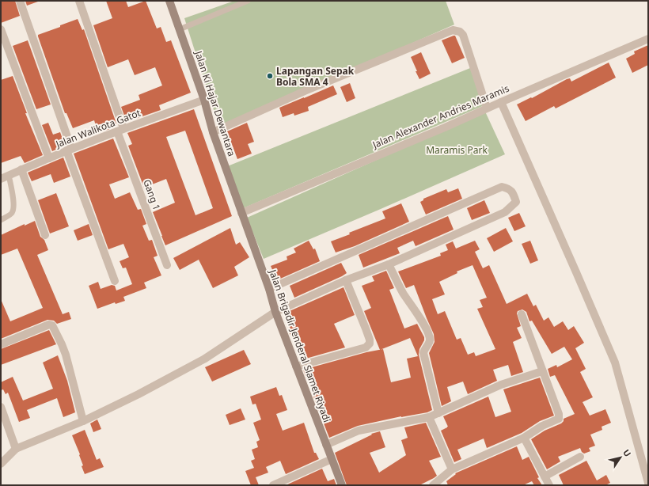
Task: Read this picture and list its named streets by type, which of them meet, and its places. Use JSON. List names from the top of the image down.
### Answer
{
  "streets": {
    "main road": ["Jalan Ki Hajar Dewantara", "Jalan Brigadir Jenderal Slamet Riyadi"],
    "street": ["Jalan Alexander Andries Maramis", "Jalan Walikota Gatot", "Gang 1"]
  },
  "crossings": [
    ["Jalan Ki Hajar Dewantara", "Jalan Alexander Andries Maramis"],
    ["Jalan Ki Hajar Dewantara", "Jalan Walikota Gatot"],
    ["Jalan Ki Hajar Dewantara", "Jalan Brigadir Jenderal Slamet Riyadi"],
    ["Jalan Alexander Andries Maramis", "Jalan Brigadir Jenderal Slamet Riyadi"],
    ["Jalan Walikota Gatot", "Gang 1"]
  ],
  "parks": ["Maramis Park"],
  "places": ["Lapangan Sepak Bola SMA 4"],
  "north": "top right"
}
